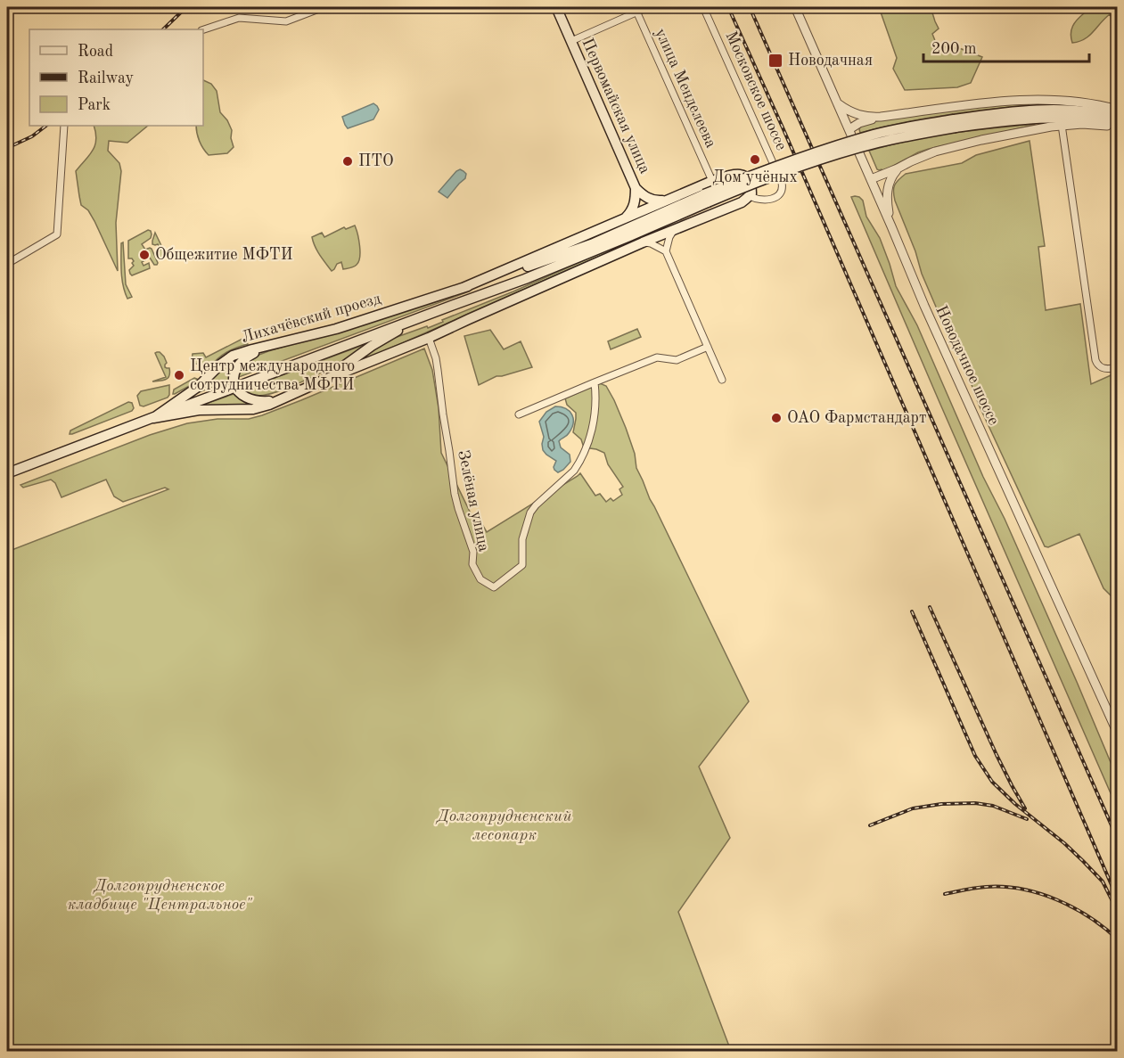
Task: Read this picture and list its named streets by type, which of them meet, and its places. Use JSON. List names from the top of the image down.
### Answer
{
  "streets": {
    "main road": ["Первомайская улица", "Лихачёвский проезд"],
    "street": [
      "улица Менделеева",
      "Московское шоссе",
      "Новодачное шоссе",
      "Зелёная улица"
    ]
  },
  "crossings": [
    ["улица Менделеева", "Лихачёвский проезд"],
    ["Московское шоссе", "Лихачёвский проезд"]
  ],
  "parks": ["Долгопрудненский лесопарк", "Долгопрудненское кладбище \"Центральное\""],
  "places": {
    "transit": ["Новодачная"],
    "other": [
      "Дом учёных",
      "ПТО",
      "Общежитие МФТИ",
      "Центр международного сотрудничества МФТИ",
      "ОАО Фармстандарт"
    ]
  },
  "legend": ["Road", "Railway", "Park"],
  "scale_bar": "200 m"
}
